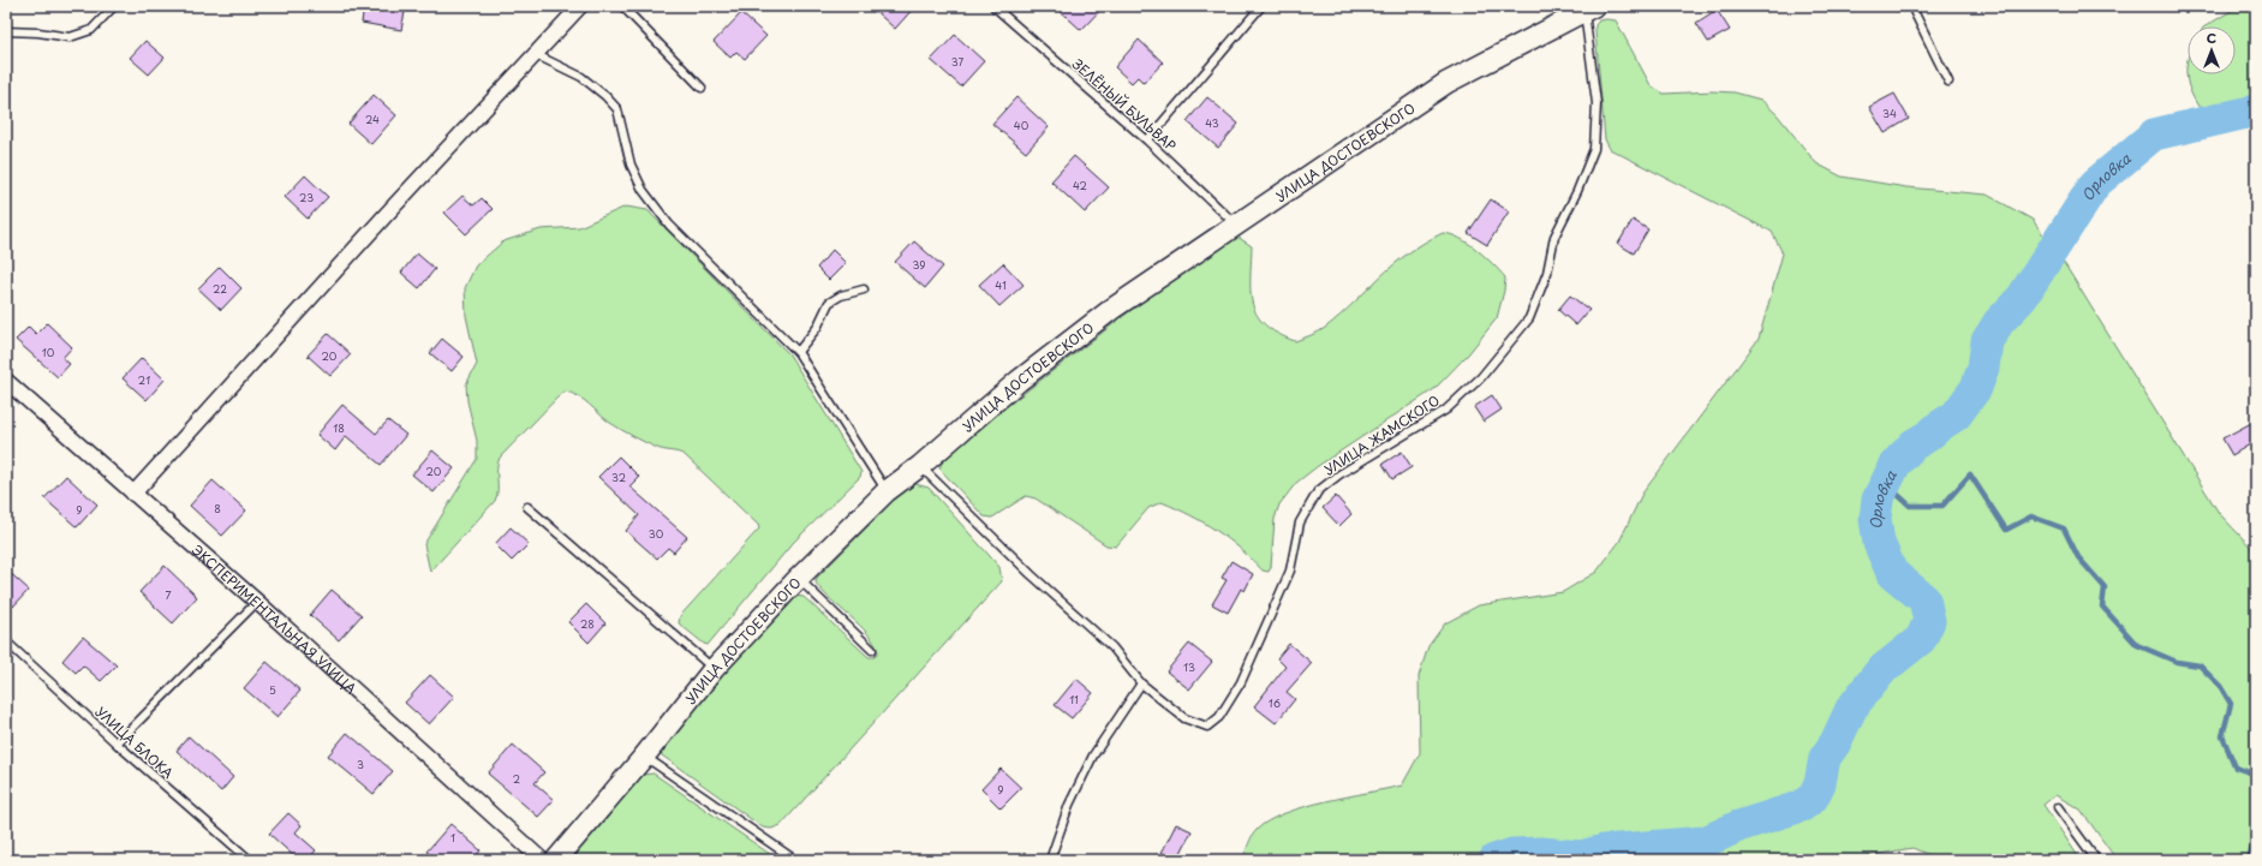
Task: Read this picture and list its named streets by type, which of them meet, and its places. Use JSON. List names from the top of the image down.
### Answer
{
  "streets": {
    "main road": ["УЛИЦА ДОСТОЕВСКОГО"],
    "street": ["ЭКСПЕРИМЕНТАЛЬНАЯ УЛИЦА"],
    "lane": ["ЗЕЛЁНЫЙ БУЛЬВАР", "УЛИЦА ЖАМСКОГО", "УЛИЦА БЛОКА"]
  },
  "crossings": [
    ["ЗЕЛЁНЫЙ БУЛЬВАР", "УЛИЦА ДОСТОЕВСКОГО"],
    ["УЛИЦА ДОСТОЕВСКОГО", "УЛИЦА ЖАМСКОГО"]
  ],
  "water": ["Орловка"],
  "house_numbers": [
    "37",
    "34",
    "24",
    "43",
    "40",
    "42",
    "23",
    "39",
    "41",
    "22",
    "10",
    "20",
    "21",
    "18",
    "20",
    "32",
    "8",
    "9",
    "30",
    "7",
    "28",
    "13",
    "5",
    "11",
    "16",
    "3",
    "2",
    "9",
    "1"
  ],
  "north": "top"
}
